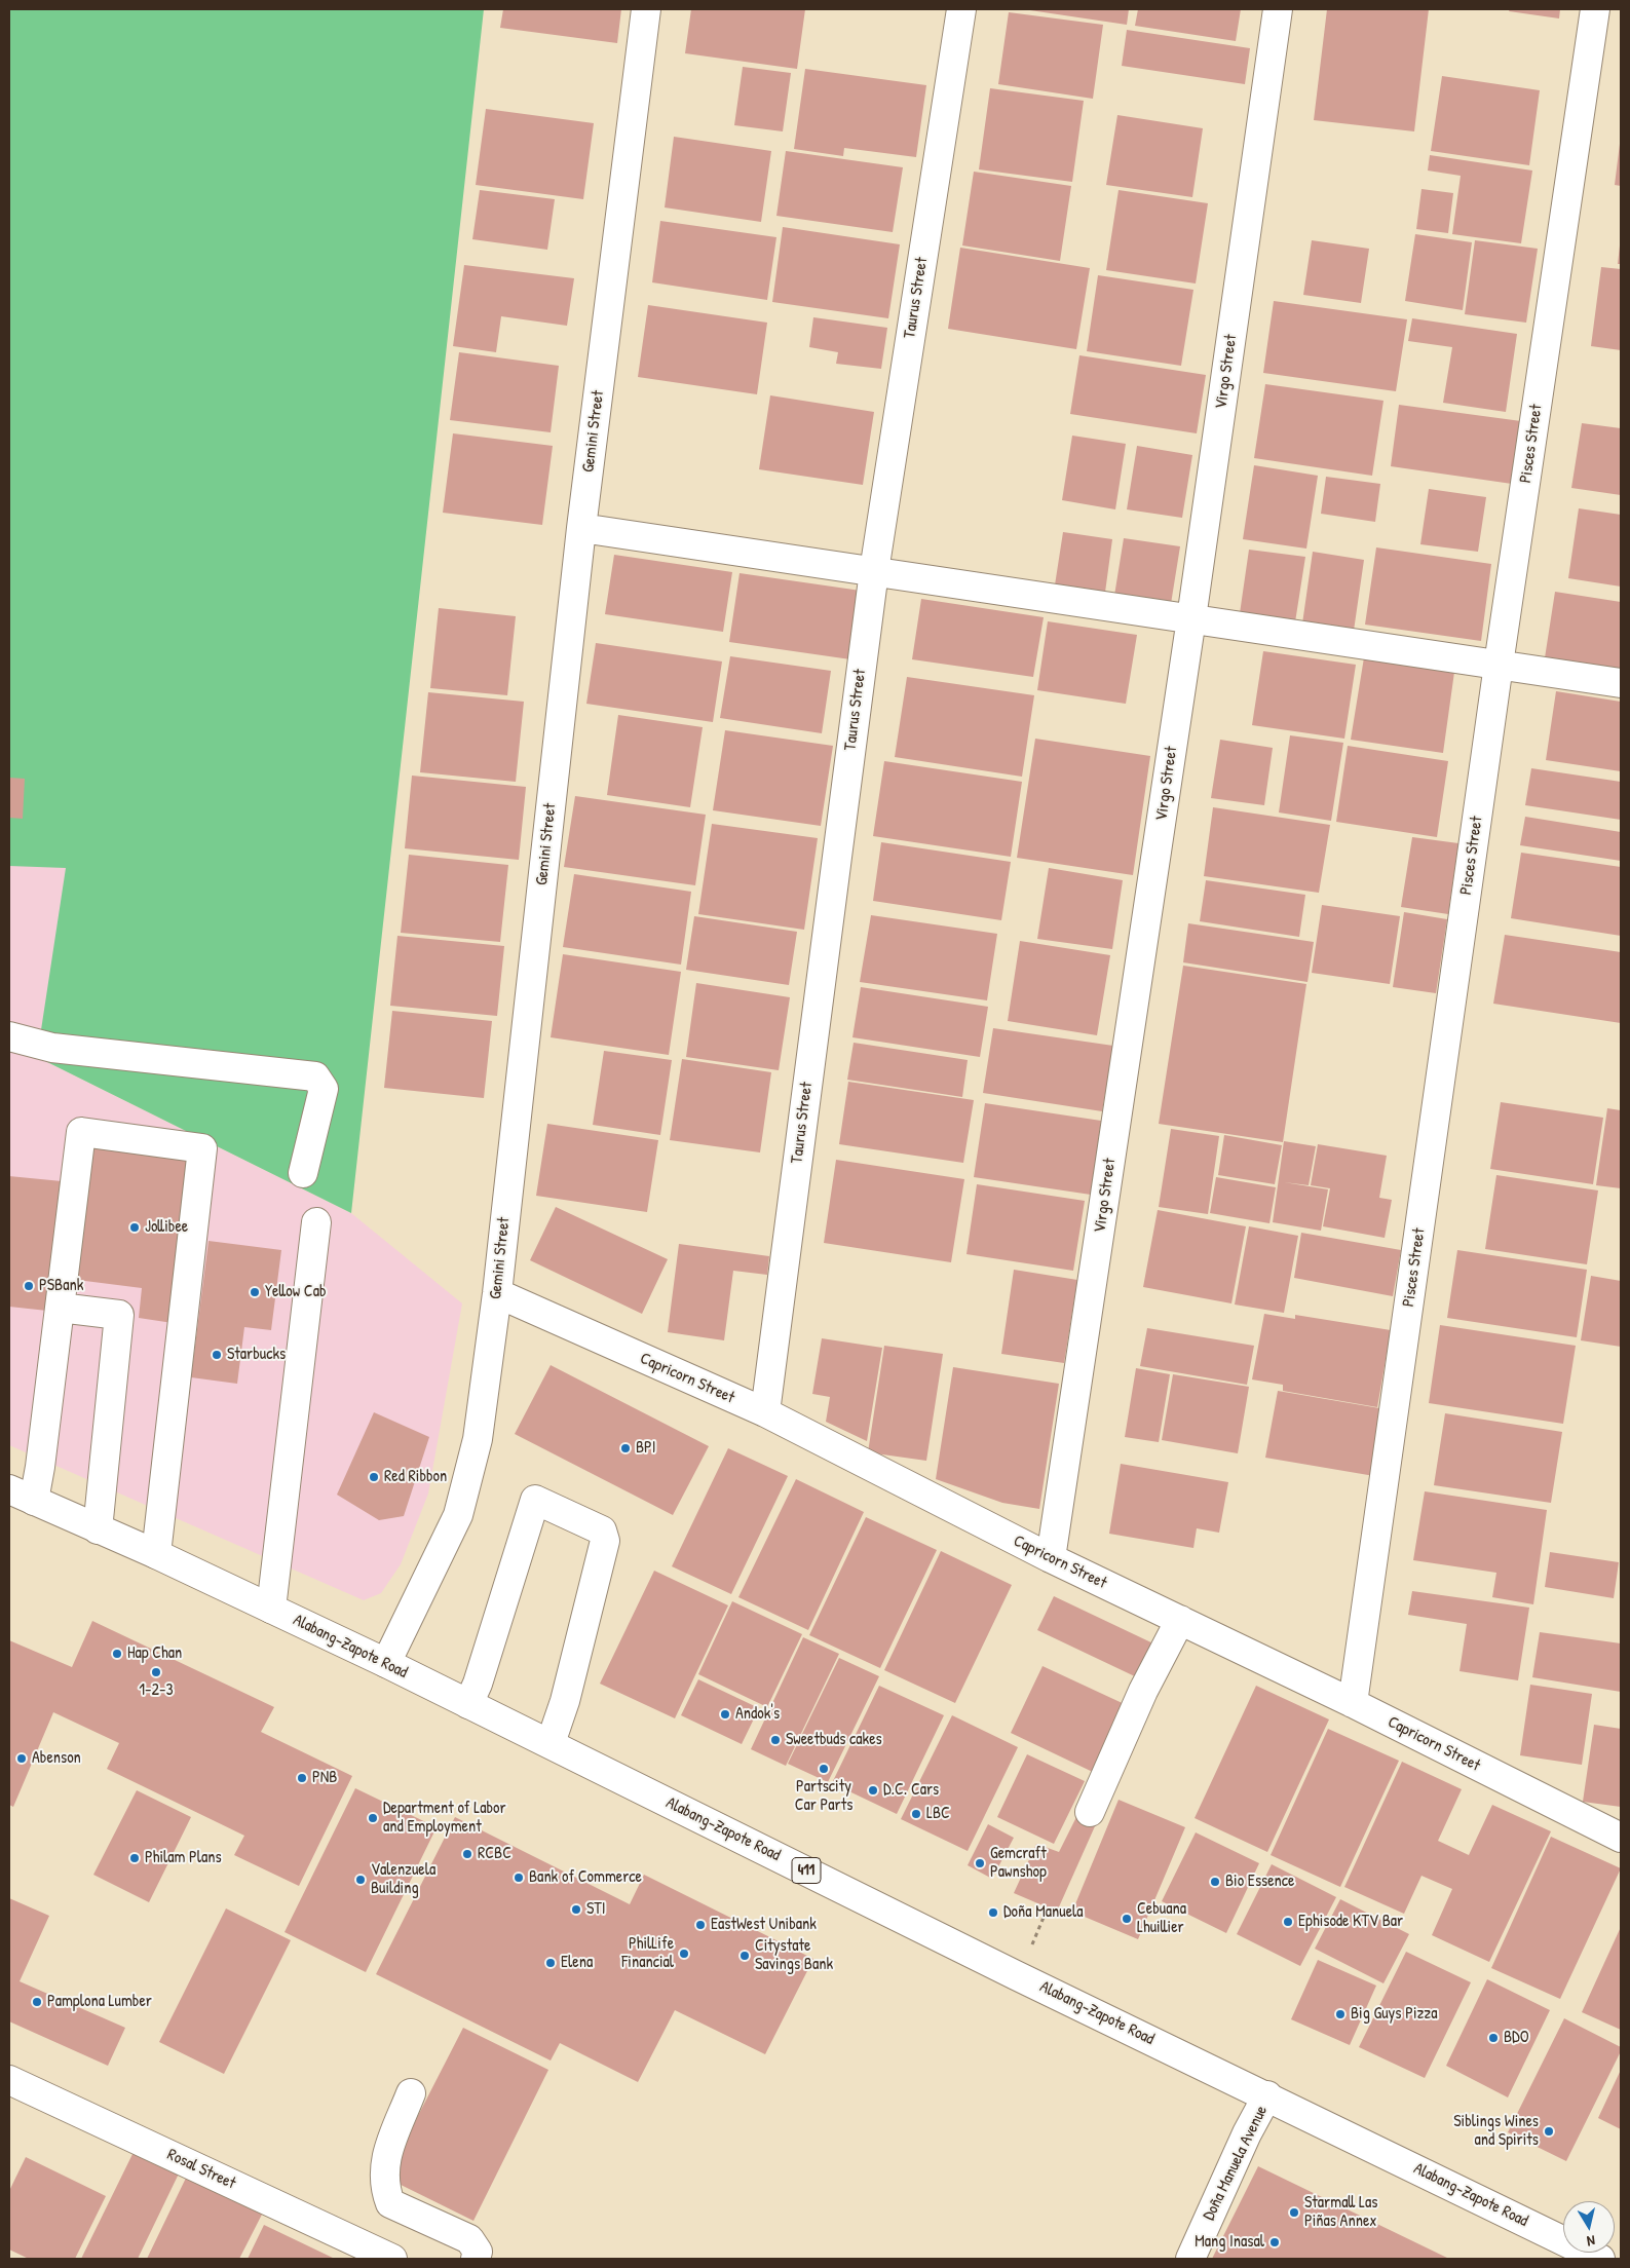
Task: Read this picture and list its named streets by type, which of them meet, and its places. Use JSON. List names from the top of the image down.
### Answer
{
  "streets": {
    "main road": [
      "Taurus Street",
      "Virgo Street",
      "Gemini Street",
      "Pisces Street",
      "Capricorn Street",
      "Alabang-Zapote Road",
      "411",
      "Doña Manuela Avenue",
      "Rosal Street"
    ]
  },
  "crossings": [
    ["Taurus Street", "Capricorn Street"],
    ["Virgo Street", "Capricorn Street"],
    ["Gemini Street", "Capricorn Street"],
    ["Gemini Street", "Alabang-Zapote Road"],
    ["Pisces Street", "Capricorn Street"],
    ["Alabang-Zapote Road", "Doña Manuela Avenue"]
  ],
  "places": [
    "Jollibee",
    "PSBank",
    "Yellow Cab",
    "Starbucks",
    "BPI",
    "Red Ribbon",
    "Hap Chan",
    "1-2-3",
    "Andok's",
    "Sweetbuds cakes",
    "Abenson",
    "Partscity Car Parts",
    "PNB",
    "D.C. Cars",
    "LBC",
    "Department of Labor and Employment",
    "RCBC",
    "Philam Plans",
    "Gemcraft Pawnshop",
    "Bank of Commerce",
    "Valenzuela Building",
    "Bio Essence",
    "STI",
    "Doña Manuela",
    "Cebuana Lhuillier",
    "Ephisode KTV Bar",
    "EastWest Unibank",
    "PhilLife Financial",
    "Citystate Savings Bank",
    "Elena",
    "Pamplona Lumber",
    "Big Guys Pizza",
    "BDO",
    "Siblings Wines and Spirits",
    "Starmall Las Piñas Annex",
    "Mang Inasal"
  ],
  "north": "bottom"
}
